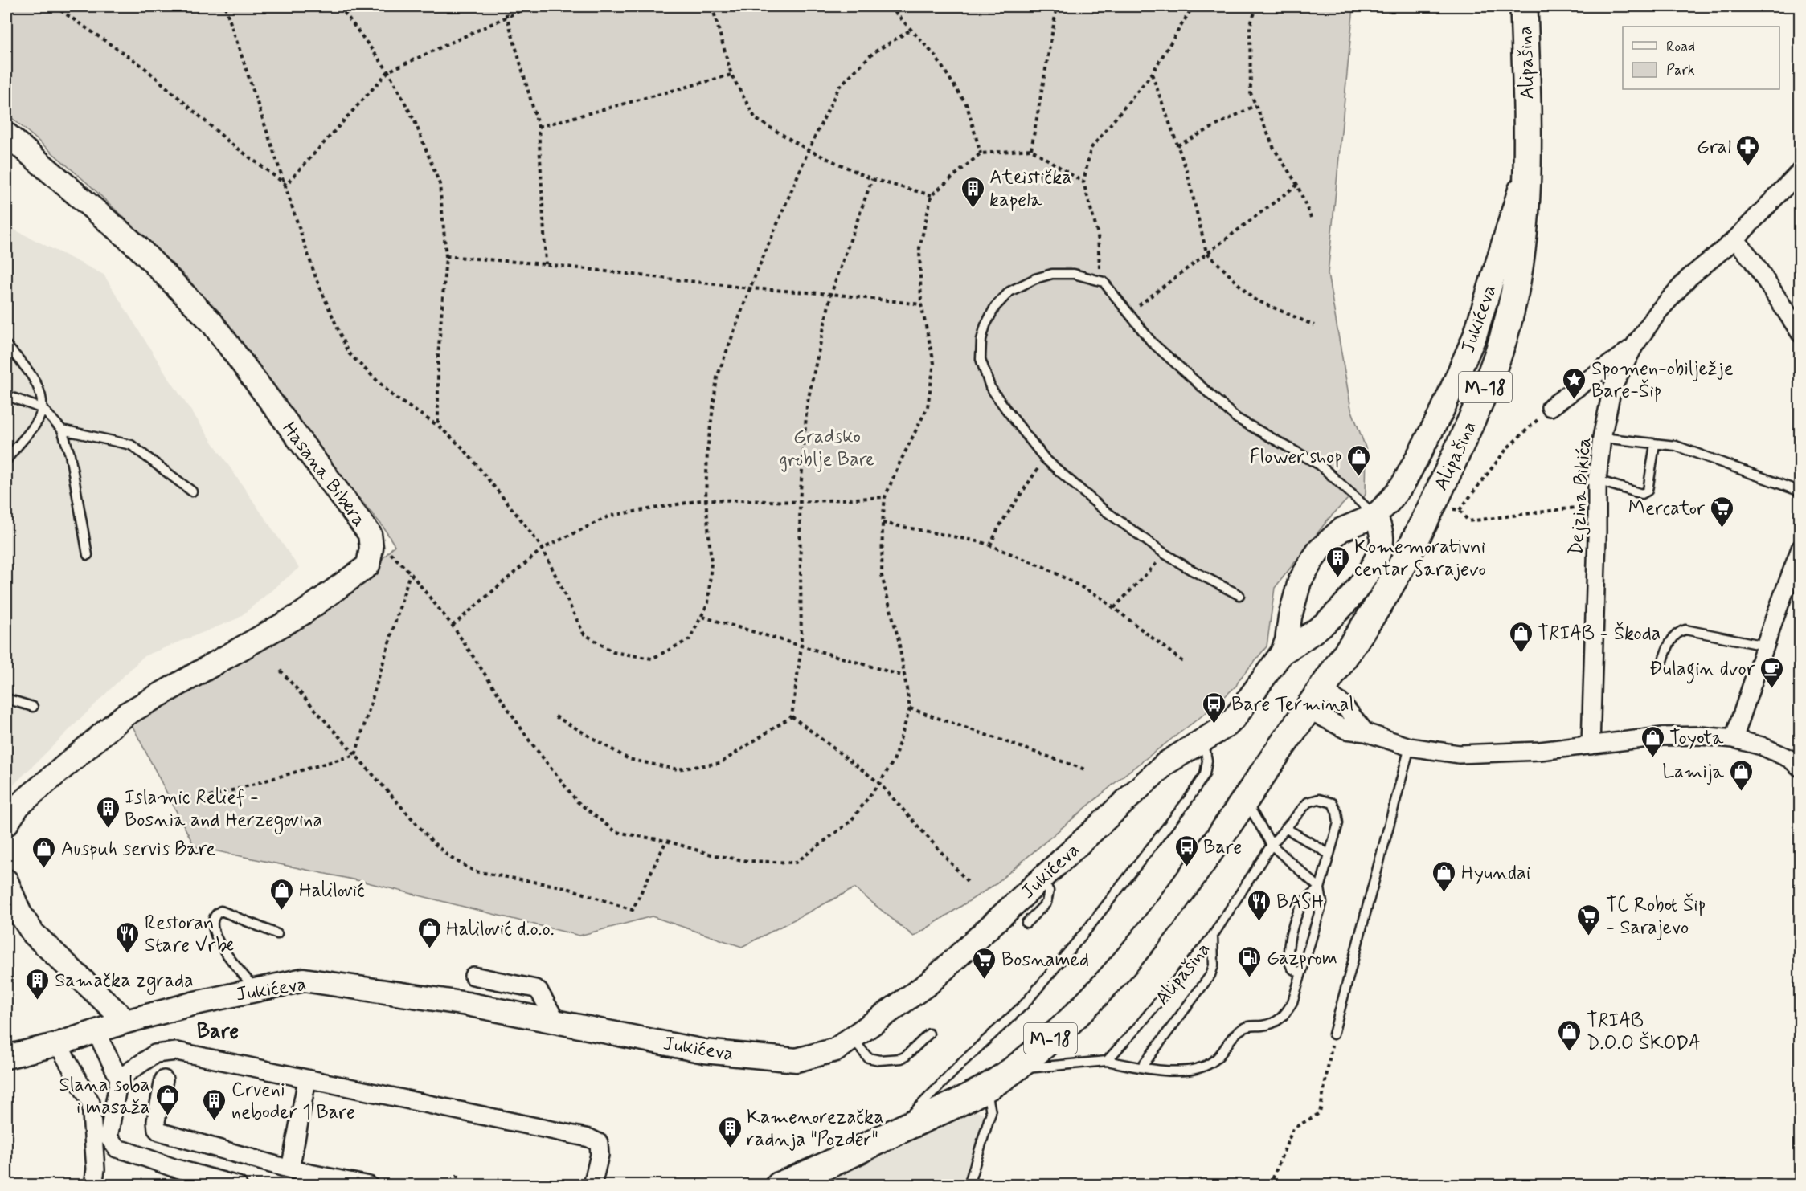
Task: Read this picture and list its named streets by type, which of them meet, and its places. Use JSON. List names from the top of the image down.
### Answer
{
  "streets": {
    "main road": ["Alipašina", "M-18"],
    "street": ["Jukićeva", "Hasana Bibera", "Dejzina Bikića"]
  },
  "crossings": [
    ["Alipašina", "Jukićeva"]
  ],
  "districts": ["Bare"],
  "parks": ["Gradsko groblje Bare"],
  "places": {
    "pharmacy": ["Gral"],
    "building": [
      "Ateistička kapela",
      "Komemorativni centar Sarajevo",
      "Islamic Relief - Bosnia and Herzegovina",
      "Samačka zgrada",
      "Crveni neboder 1 Bare",
      "Kamenorezačka radnja \"Pozder\""
    ],
    "place": ["Spomen-obilježje Bare-Šip"],
    "shop": [
      "Flower shop",
      "TRIAB - Škoda",
      "Toyota",
      "Lamija",
      "Auspuh servis Bare",
      "Hyundai",
      "Halilović",
      "Halilović d.o.o.",
      "TRIAB D.O.O ŠKODA",
      "Slana soba i masaža"
    ],
    "supermarket": ["Mercator", "TC Robot Šip - Sarajevo", "Bosnamed"],
    "cafe": ["Đulagin dvor"],
    "bus stop": ["Bare Terminal", "Bare"],
    "restaurant": ["BASH", "Restoran Stare Vrbe"],
    "fuel station": ["Gazprom"]
  },
  "legend": ["Road", "Park"]
}
